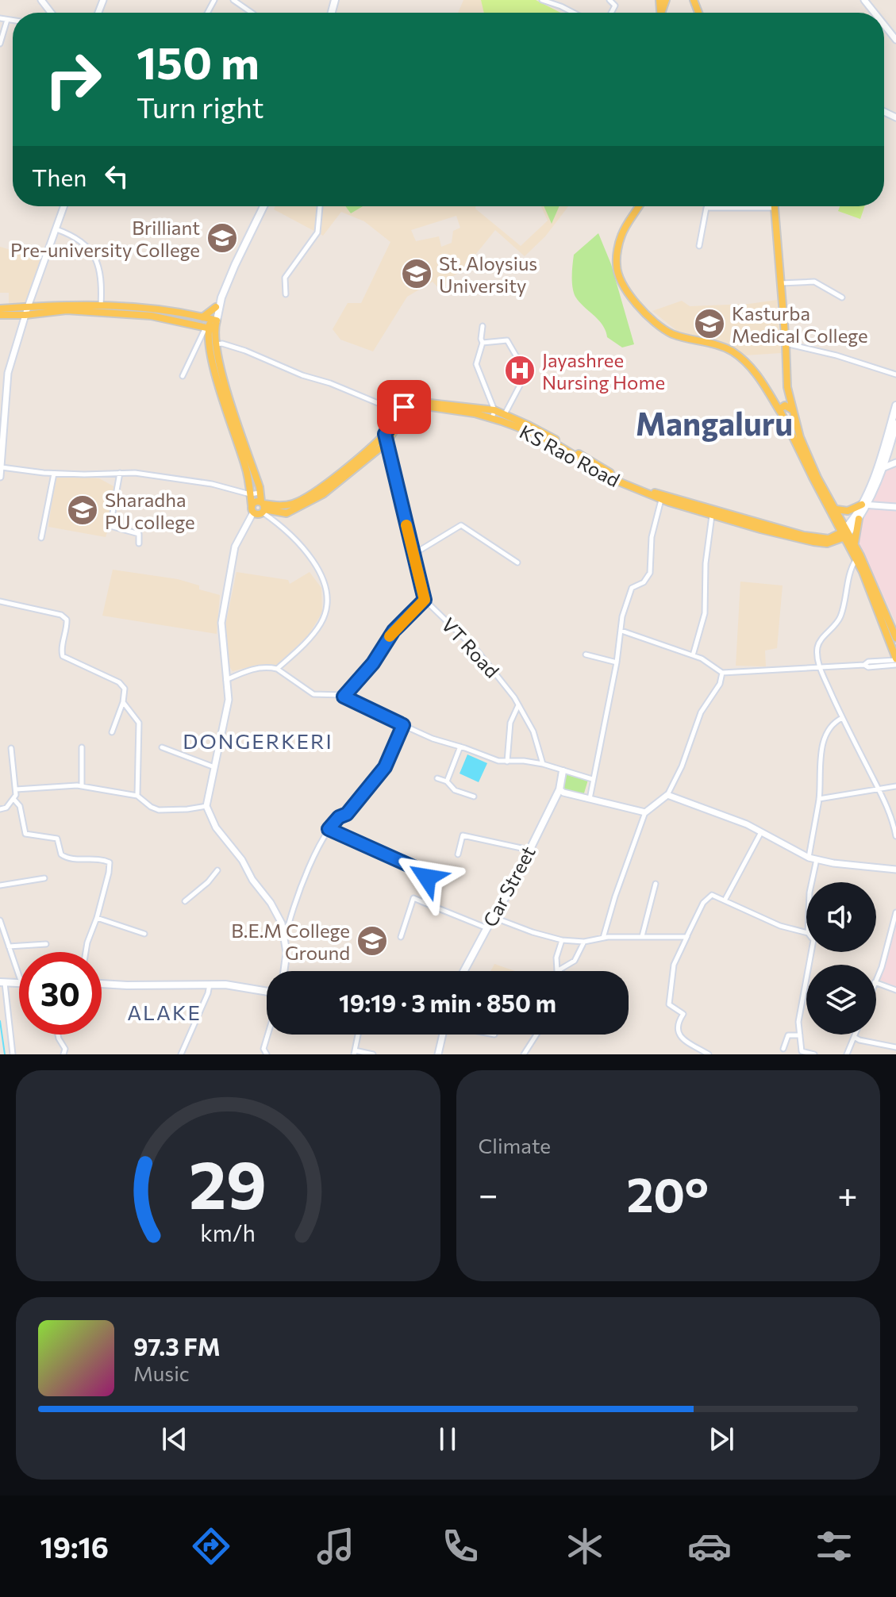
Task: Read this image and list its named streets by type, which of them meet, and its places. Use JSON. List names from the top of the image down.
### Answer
{
  "streets": {
    "main road": ["KS Rao Road", "Car Street"],
    "street": ["VT Road"]
  },
  "districts": ["Mangaluru", "DONGERKERI", "ALAKE"],
  "places": {
    "school or university": [
      "Brilliant Pre-university College",
      "St. Aloysius University",
      "Kasturba Medical College",
      "Sharadha PU college",
      "B.E.M College Ground"
    ],
    "hospital": ["Jayashree Nursing Home"]
  },
  "page": {
    "turn": ["150 m", "Turn right"],
    "then": "Then",
    "limit": "30",
    "trip": "19:19 · 3 min · 850 m",
    "tile": "Climate",
    "heat": ["−", "20°", "+"],
    "song": ["97.3 FM", "Music"],
    "tabs": "19:16",
    "gauge": ["29", "km/h"]
  }
}
